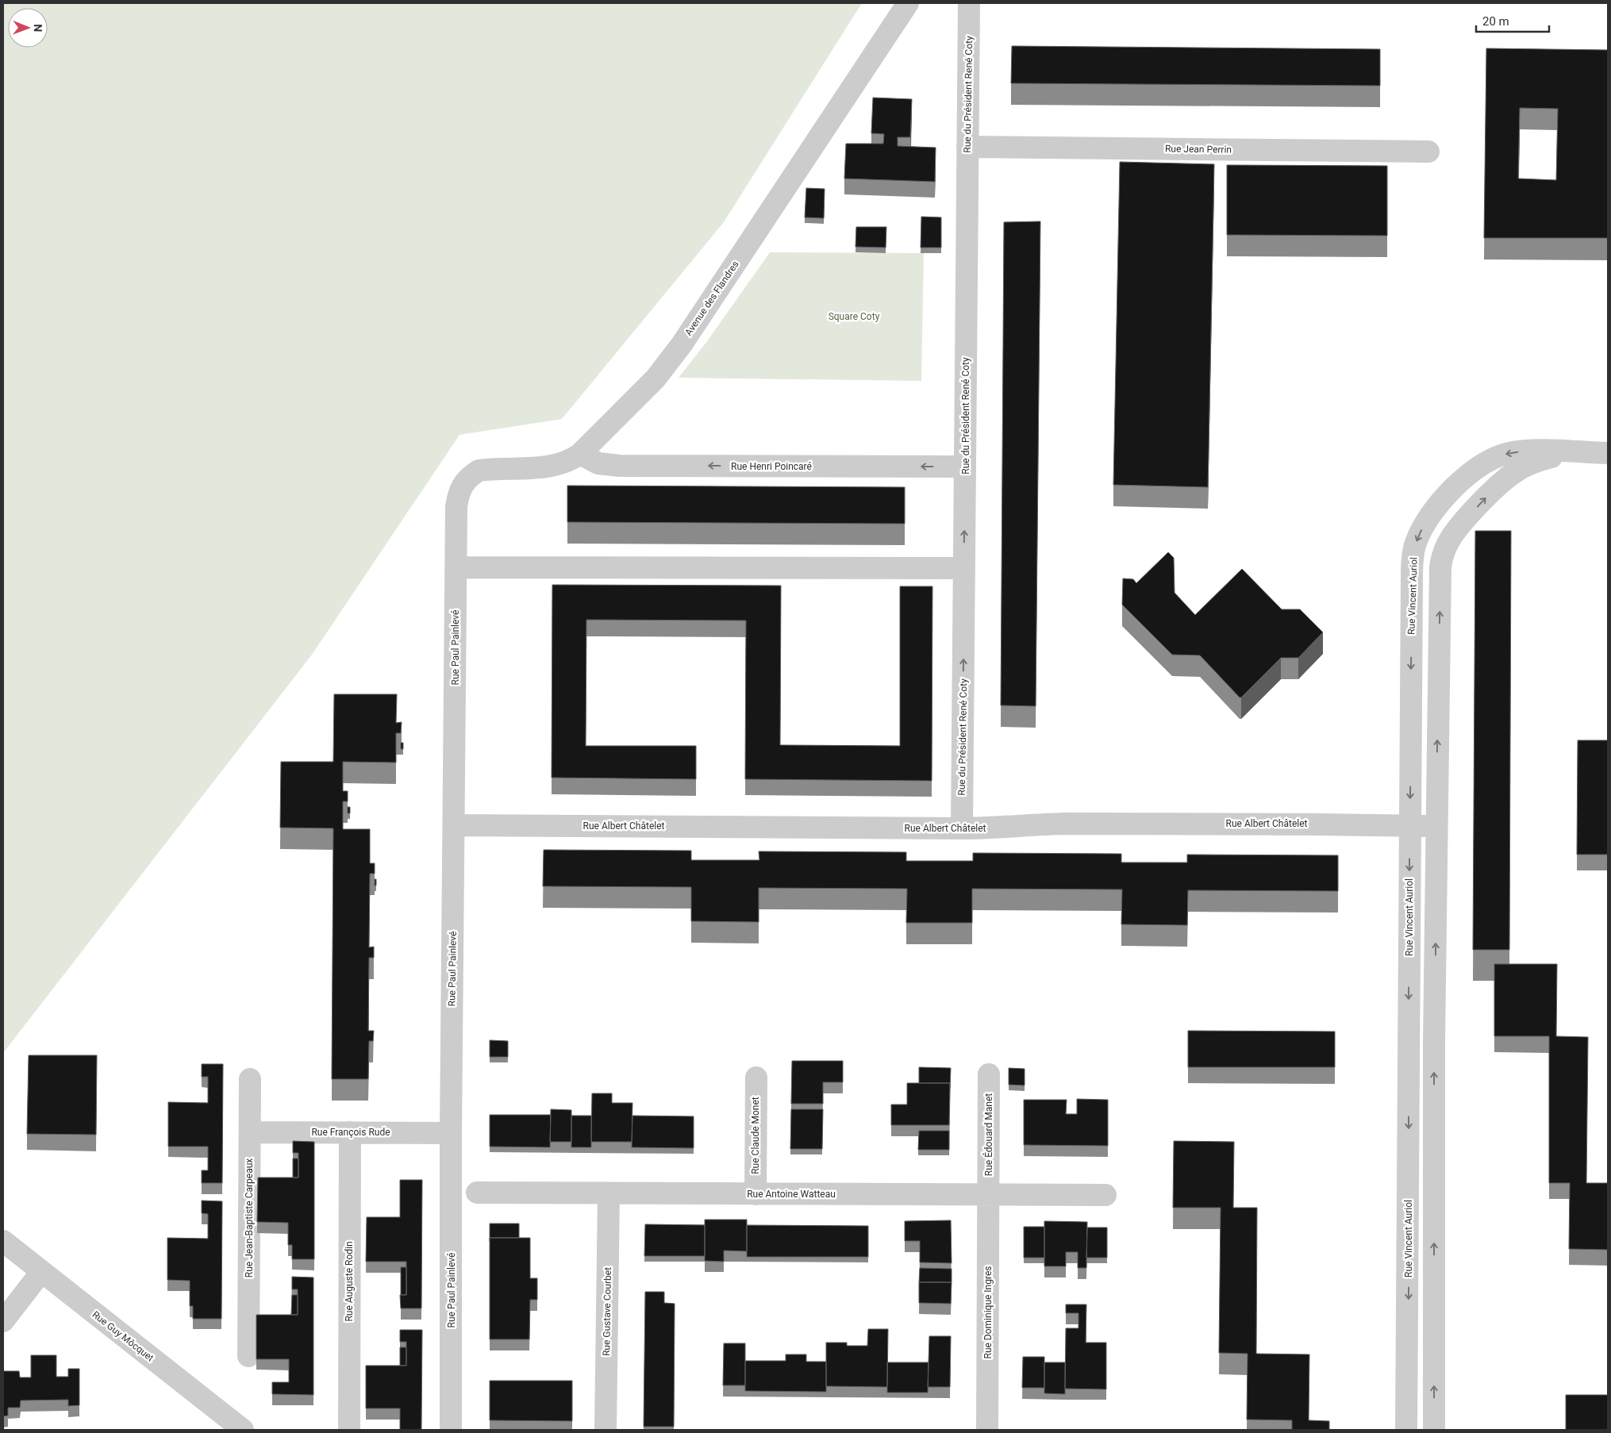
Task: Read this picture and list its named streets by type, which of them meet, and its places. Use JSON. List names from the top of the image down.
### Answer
{
  "streets": {
    "street": [
      "Rue du Président René Coty",
      "Rue Jean Perrin",
      "Avenue des Flandres",
      "Rue Henri Poincaré",
      "Rue Vincent Auriol",
      "Rue Paul Painlevé",
      "Rue Albert Châtelet",
      "Rue François Rude",
      "Rue Édouard Manet",
      "Rue Claude Monet",
      "Rue Antoine Watteau",
      "Rue Jean-Baptiste Carpeaux",
      "Rue Auguste Rodin",
      "Rue Gustave Courbet",
      "Rue Dominique Ingres",
      "Rue Guy Môcquet"
    ]
  },
  "crossings": [
    ["Rue du Président René Coty", "Rue Jean Perrin"],
    ["Rue du Président René Coty", "Rue Henri Poincaré"],
    ["Rue du Président René Coty", "Rue Albert Châtelet"],
    ["Avenue des Flandres", "Rue Henri Poincaré"],
    ["Avenue des Flandres", "Rue Paul Painlevé"],
    ["Rue Vincent Auriol", "Rue Albert Châtelet"],
    ["Rue Paul Painlevé", "Rue Albert Châtelet"],
    ["Rue Paul Painlevé", "Rue François Rude"],
    ["Rue François Rude", "Rue Jean-Baptiste Carpeaux"],
    ["Rue François Rude", "Rue Auguste Rodin"],
    ["Rue Édouard Manet", "Rue Antoine Watteau"],
    ["Rue Édouard Manet", "Rue Dominique Ingres"],
    ["Rue Claude Monet", "Rue Antoine Watteau"],
    ["Rue Antoine Watteau", "Rue Gustave Courbet"],
    ["Rue Antoine Watteau", "Rue Dominique Ingres"]
  ],
  "one_way": ["Rue du Président René Coty"],
  "parks": ["Square Coty"],
  "scale_bar": "20 m",
  "north": "right"
}
